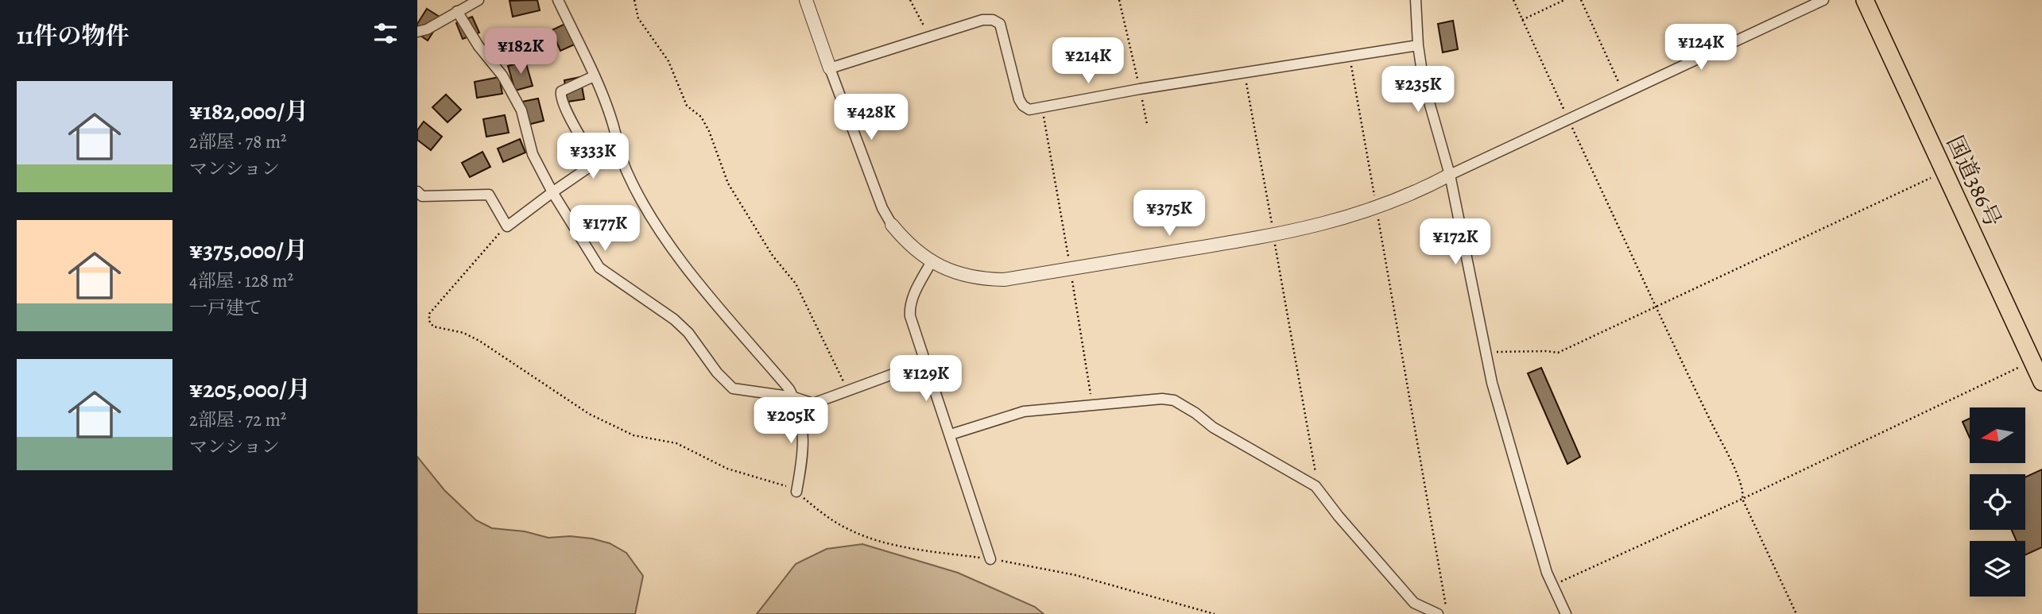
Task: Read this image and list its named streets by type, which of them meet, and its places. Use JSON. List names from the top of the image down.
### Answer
{
  "streets": {
    "highway": ["国道386号"]
  },
  "north": "left",
  "page": {
    "heading": "11件の物件",
    "price": [
      "¥124K",
      "¥182K",
      "¥214K",
      "¥235K",
      "¥428K",
      "¥333K",
      "¥375K",
      "¥177K",
      "¥172K",
      "¥129K",
      "¥205K"
    ],
    "list": [
      {
        "name": "¥182,000/月",
        "note": "2部屋 · 78 m² · マンション"
      },
      {
        "name": "¥375,000/月",
        "note": "4部屋 · 128 m² · 一戸建て"
      },
      {
        "name": "¥205,000/月",
        "note": "2部屋 · 72 m² · マンション"
      }
    ]
  }
}
